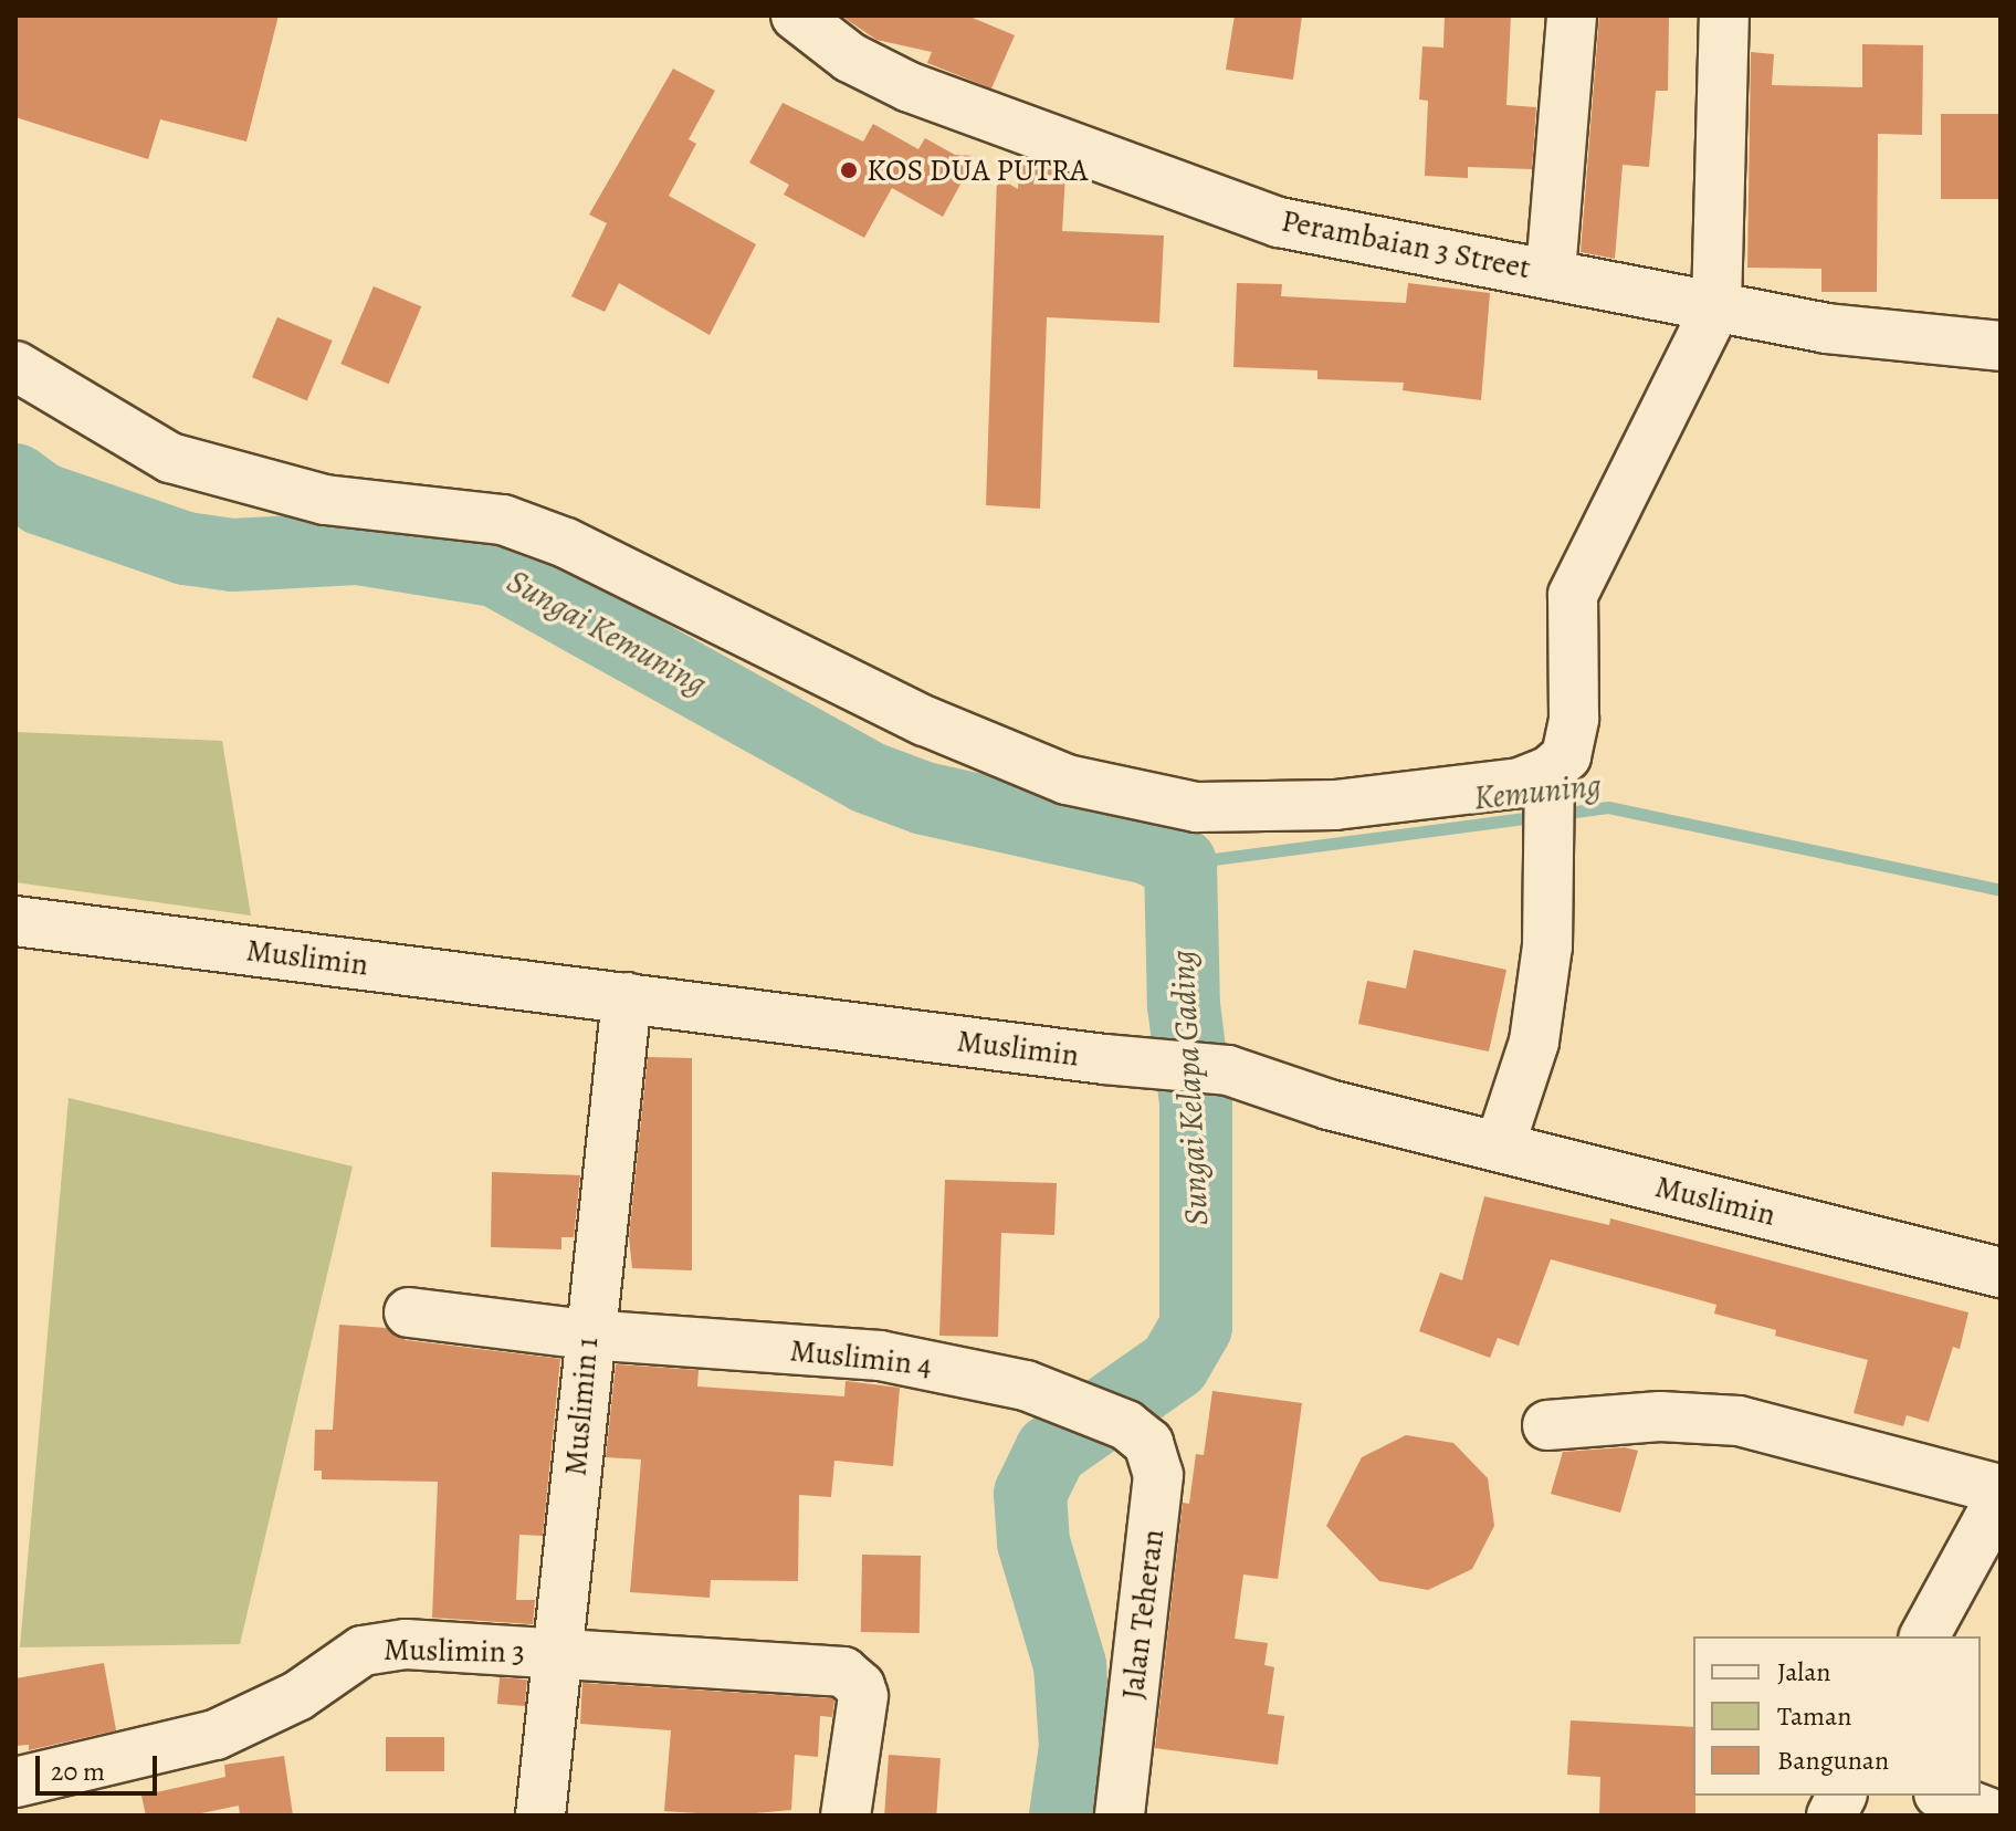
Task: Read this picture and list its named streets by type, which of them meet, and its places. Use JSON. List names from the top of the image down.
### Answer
{
  "streets": {
    "street": [
      "Perambaian 3 Street",
      "Muslimin",
      "Muslimin 4",
      "Muslimin 1",
      "Jalan Teheran",
      "Muslimin 3"
    ]
  },
  "crossings": [
    ["Muslimin", "Muslimin 1"],
    ["Muslimin 4", "Muslimin 1"],
    ["Muslimin 4", "Jalan Teheran"],
    ["Muslimin 1", "Muslimin 3"]
  ],
  "water": ["Sungai Kemuning", "Kemuning", "Sungai Kelapa Gading"],
  "places": ["KOS DUA PUTRA"],
  "legend": ["Jalan", "Taman", "Bangunan"],
  "scale_bar": "20 m"
}
